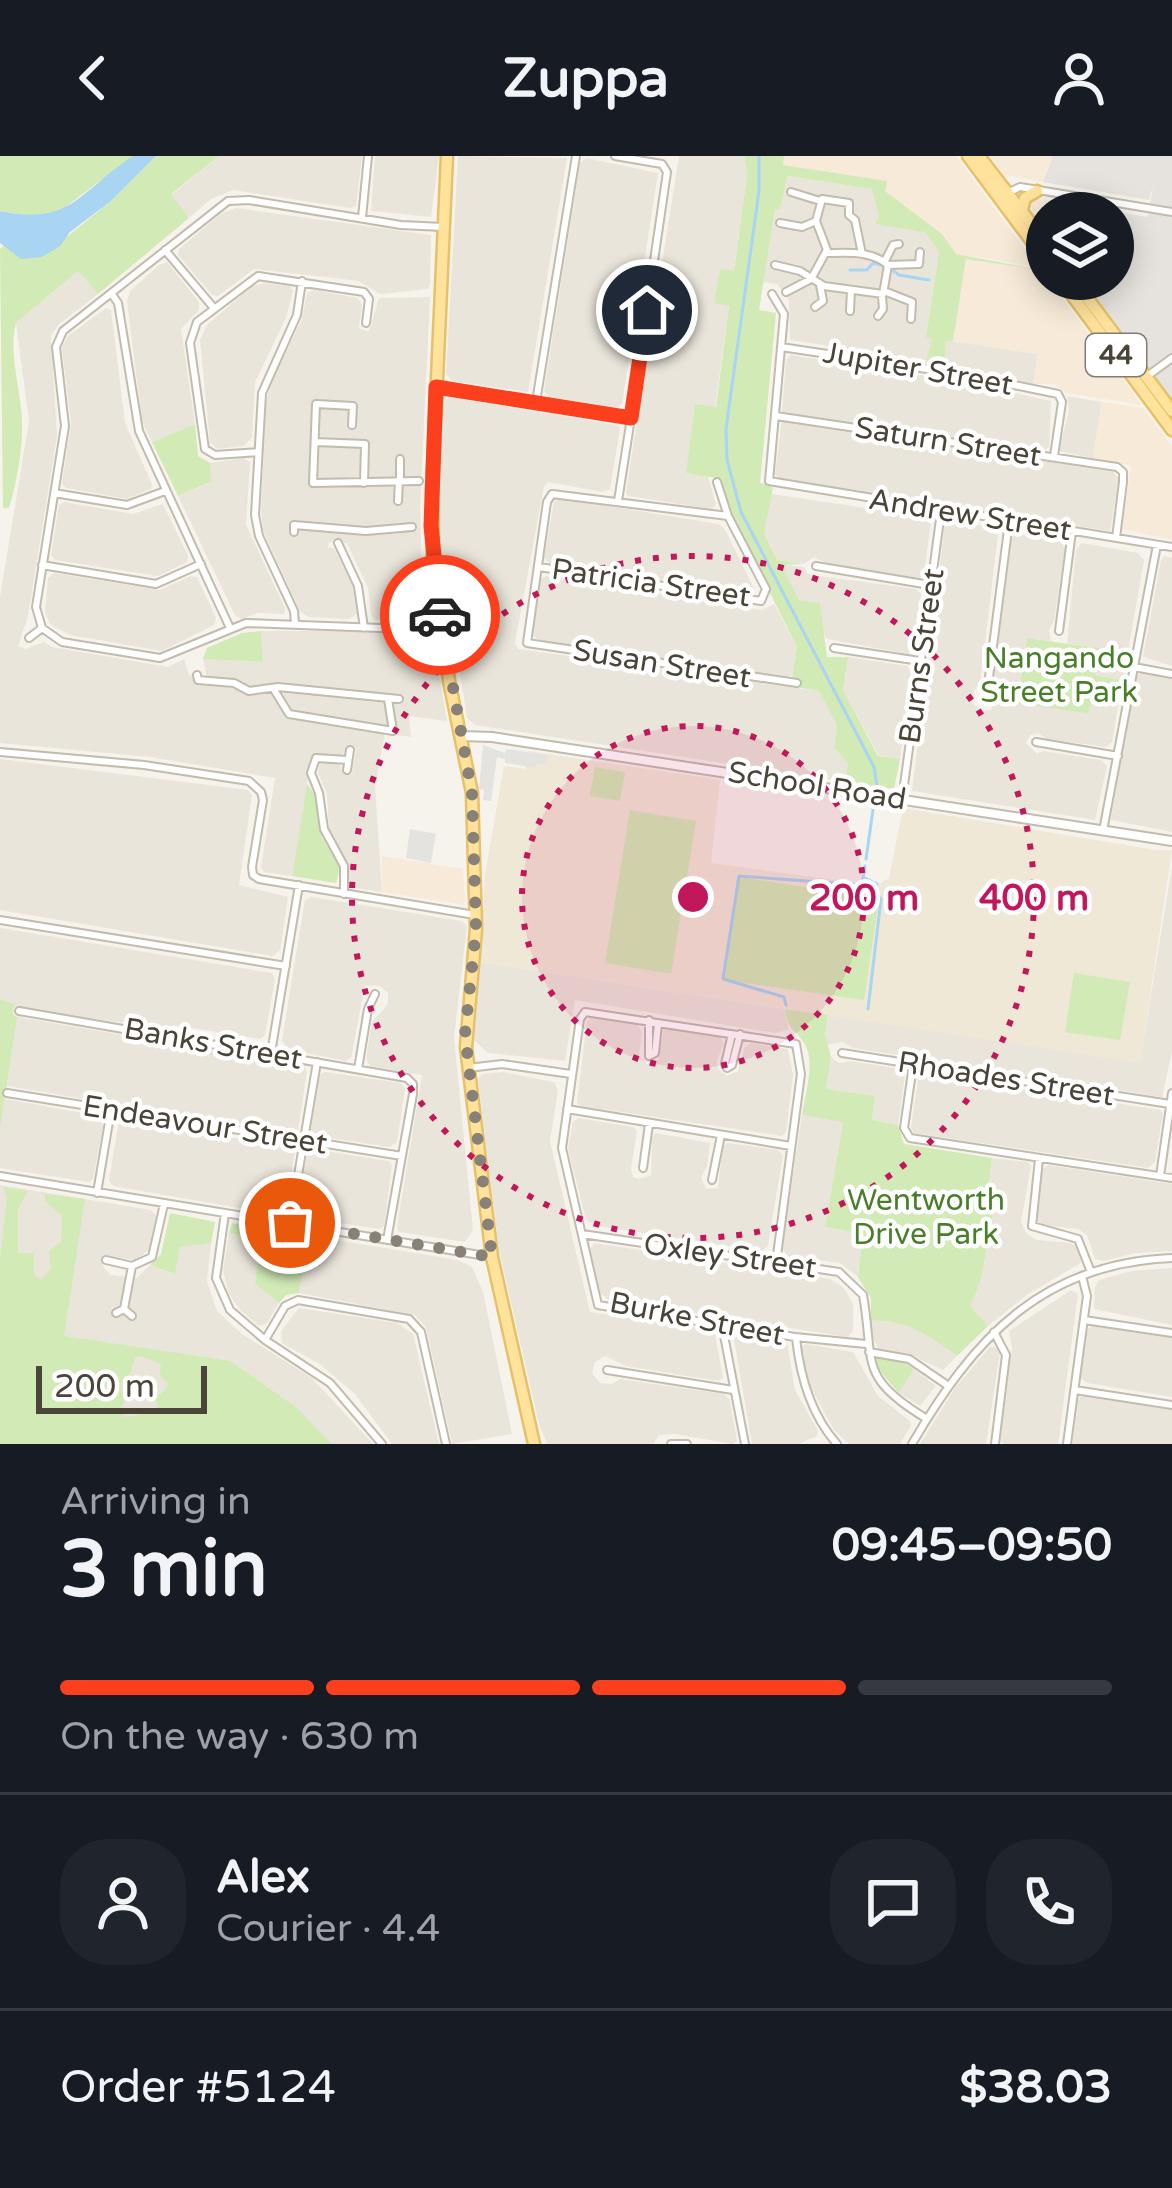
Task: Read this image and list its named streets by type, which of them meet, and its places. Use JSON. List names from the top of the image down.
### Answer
{
  "streets": {
    "main road": ["44"],
    "street": [
      "Jupiter Street",
      "Saturn Street",
      "Andrew Street",
      "Patricia Street",
      "Burns Street",
      "Susan Street",
      "School Road",
      "Banks Street",
      "Rhoades Street",
      "Endeavour Street",
      "Oxley Street",
      "Burke Street"
    ]
  },
  "crossings": [
    ["Jupiter Street", "Saturn Street"],
    ["Saturn Street", "Andrew Street"],
    ["Andrew Street", "Burns Street"],
    ["Patricia Street", "Susan Street"],
    ["Burns Street", "School Road"],
    ["Banks Street", "Endeavour Street"],
    ["Oxley Street", "Burke Street"]
  ],
  "parks": ["Nangando Street Park", "Wentworth Drive Park"],
  "scale_bar": "200 m",
  "page": {
    "header": "Zuppa",
    "scale": "200 m",
    "heading": ["3 min", "Arriving in", "09:45–09:50"],
    "panel": [
      "Alex",
      "Courier · 4.4",
      "Order #5124",
      "$38.03"
    ],
    "bar": "On the way · 630 m"
  },
  "rings": ["200 m", "400 m"]
}
